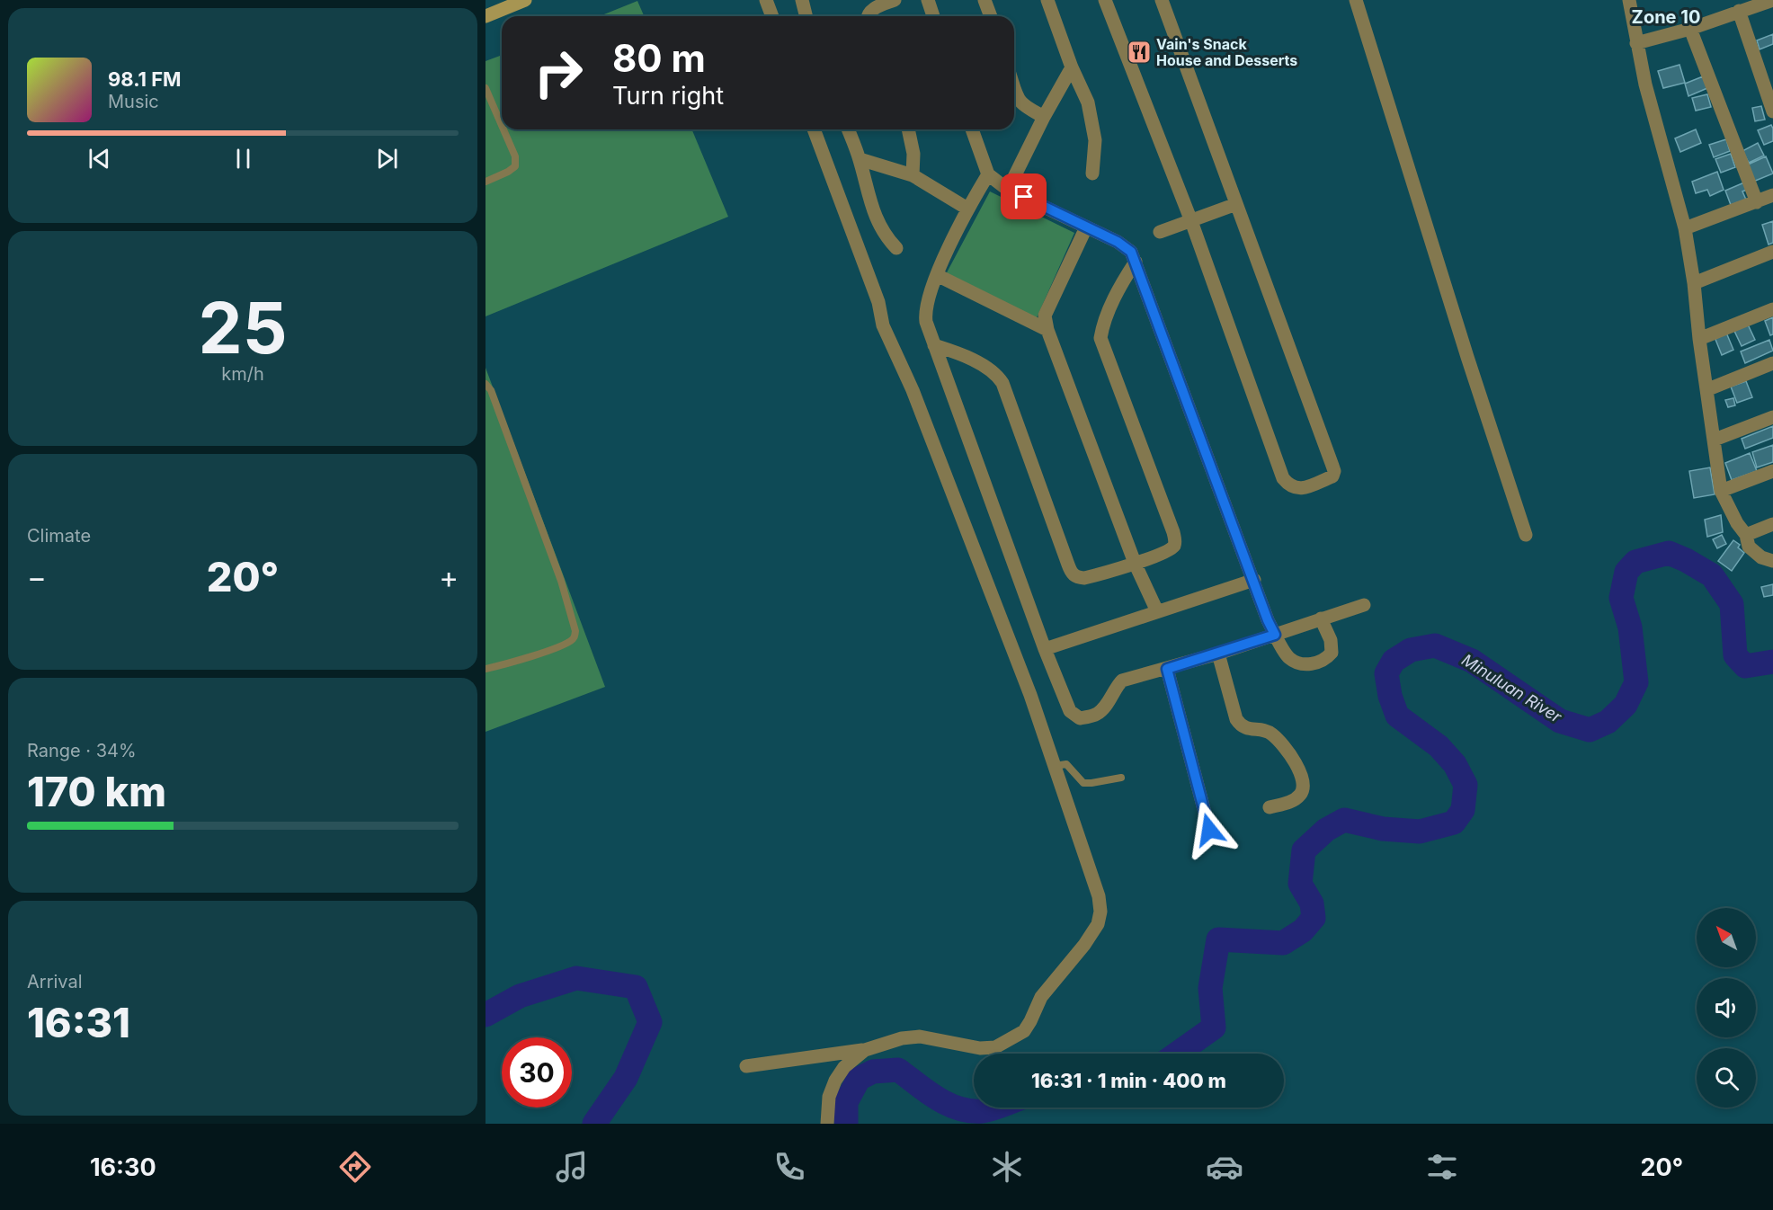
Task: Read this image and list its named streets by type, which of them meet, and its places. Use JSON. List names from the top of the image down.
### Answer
{
  "districts": ["Zone 10"],
  "water": ["Minuluan River"],
  "places": {
    "restaurant": ["Vain's Snack House and Desserts"]
  },
  "north": "top left",
  "page": {
    "turn": ["80 m", "Turn right"],
    "song": ["98.1 FM", "Music"],
    "tile": [
      ["25", "km/h"],
      "Climate",
      ["Range · 34%", "170 km"],
      ["Arrival", "16:31"]
    ],
    "heat": ["−", "20°", "+"],
    "limit": "30",
    "trip": "16:31 · 1 min · 400 m",
    "tabs": ["16:30", "20°"]
  }
}
